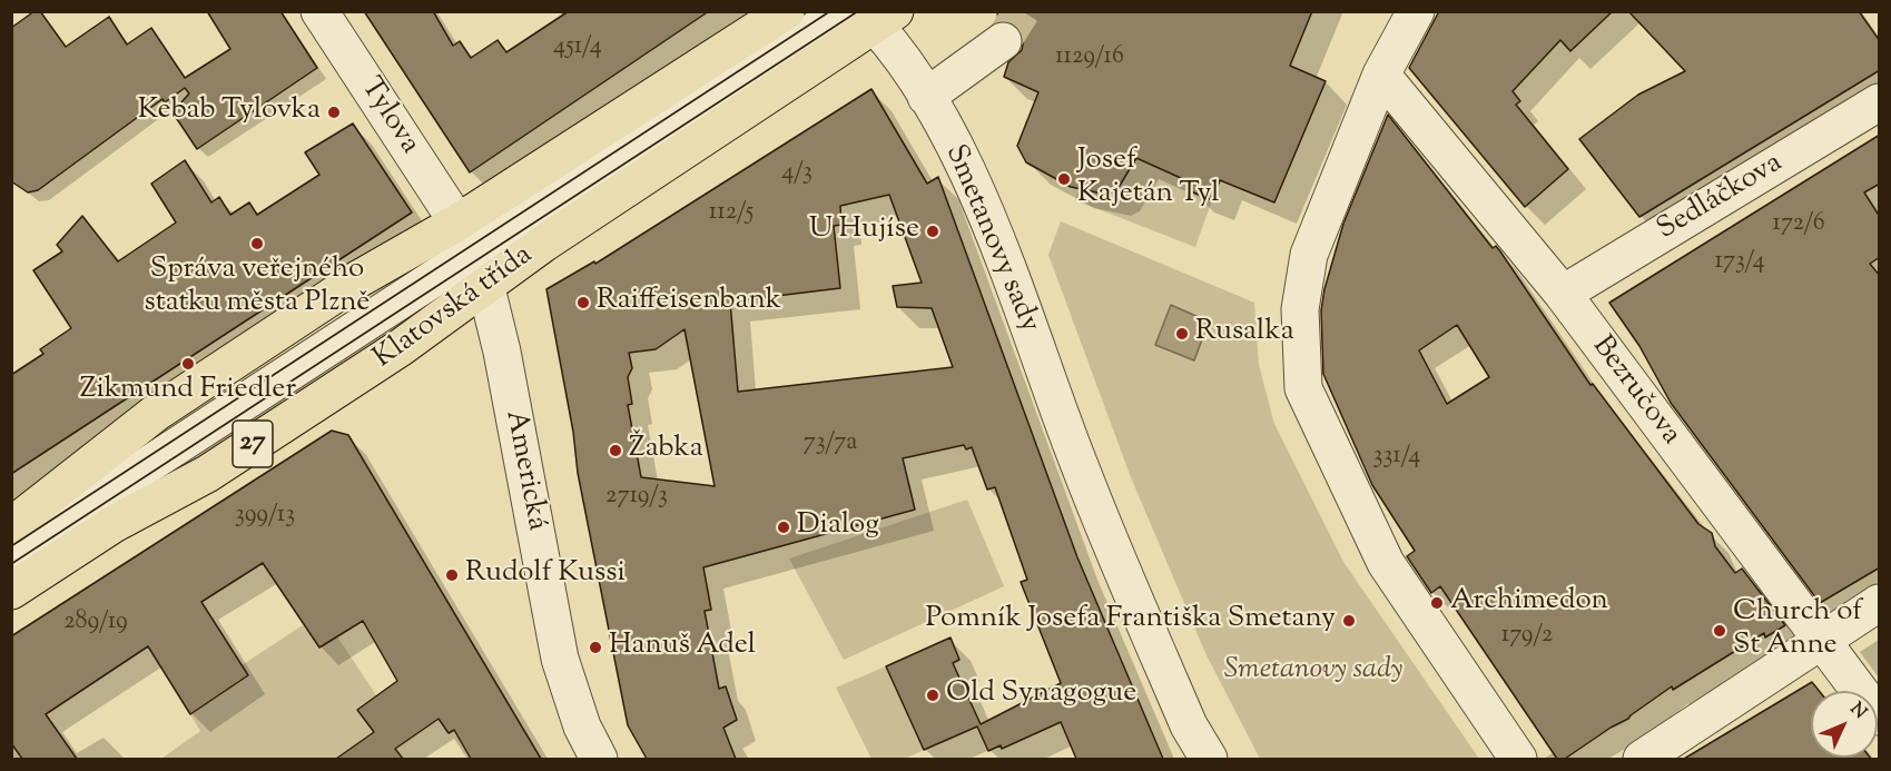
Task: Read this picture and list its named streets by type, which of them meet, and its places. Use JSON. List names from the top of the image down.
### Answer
{
  "streets": {
    "main road": ["Klatovská třída", "27"],
    "street": [
      "Tylova",
      "Sedláčkova",
      "Smetanovy sady",
      "Bezručova",
      "Americká"
    ]
  },
  "crossings": [
    ["Tylova", "Americká"],
    ["Sedláčkova", "Bezručova"],
    ["Smetanovy sady", "Klatovská třída"],
    ["Klatovská třída", "Americká"]
  ],
  "parks": ["Smetanovy sady"],
  "places": [
    "Kebab Tylovka",
    "Josef Kajetán Tyl",
    "U Hujíse",
    "Správa veřejného statku města Plzně",
    "Raiffeisenbank",
    "Rusalka",
    "Zikmund Friedler",
    "Žabka",
    "Dialog",
    "Rudolf Kussi",
    "Archimedon",
    "Pomník Josefa Františka Smetany",
    "Church of St Anne",
    "Hanuš Adel",
    "Old Synagogue"
  ],
  "house_numbers": [
    "451/4",
    "1129/16",
    "4/3",
    "112/5",
    "172/6",
    "173/4",
    "73/7a",
    "331/4",
    "2719/3",
    "399/13",
    "289/19",
    "179/2"
  ],
  "north": "top right"
}
